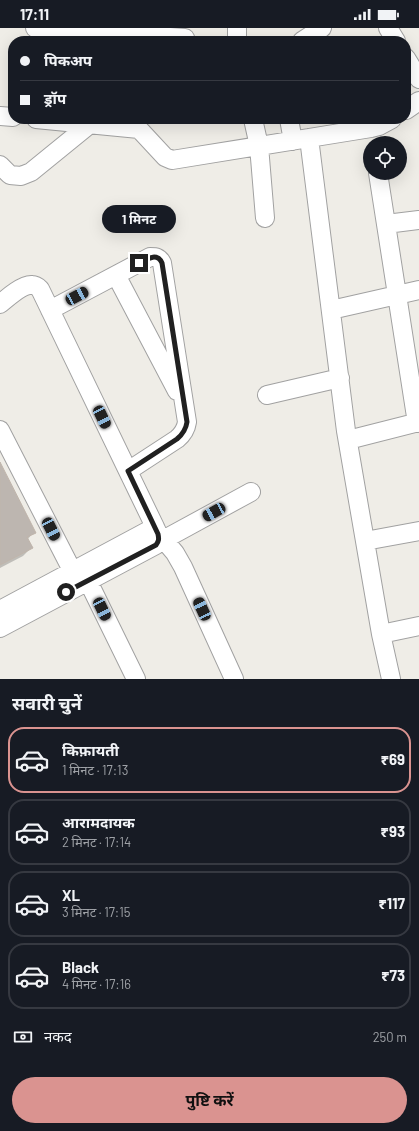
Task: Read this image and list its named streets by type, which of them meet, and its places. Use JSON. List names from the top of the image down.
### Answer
{
  "page": {
    "status": "17:11",
    "banner": ["पिकअप", "ड्रॉप"],
    "bubble": "1 मिनट",
    "heading": "सवारी चुनें",
    "list": [
      {
        "name": "किफ़ायती",
        "note": "1 मिनट · 17:13",
        "value": "₹69"
      },
      {
        "name": "आरामदायक",
        "note": "2 मिनट · 17:14",
        "value": "₹93"
      },
      {
        "name": "XL",
        "note": "3 मिनट · 17:15",
        "value": "₹117"
      },
      {
        "name": "Black",
        "note": "4 मिनट · 17:16",
        "value": "₹73"
      }
    ],
    "pay": ["नकद", "250 m"],
    "buttons": "पुष्टि करें"
  }
}
